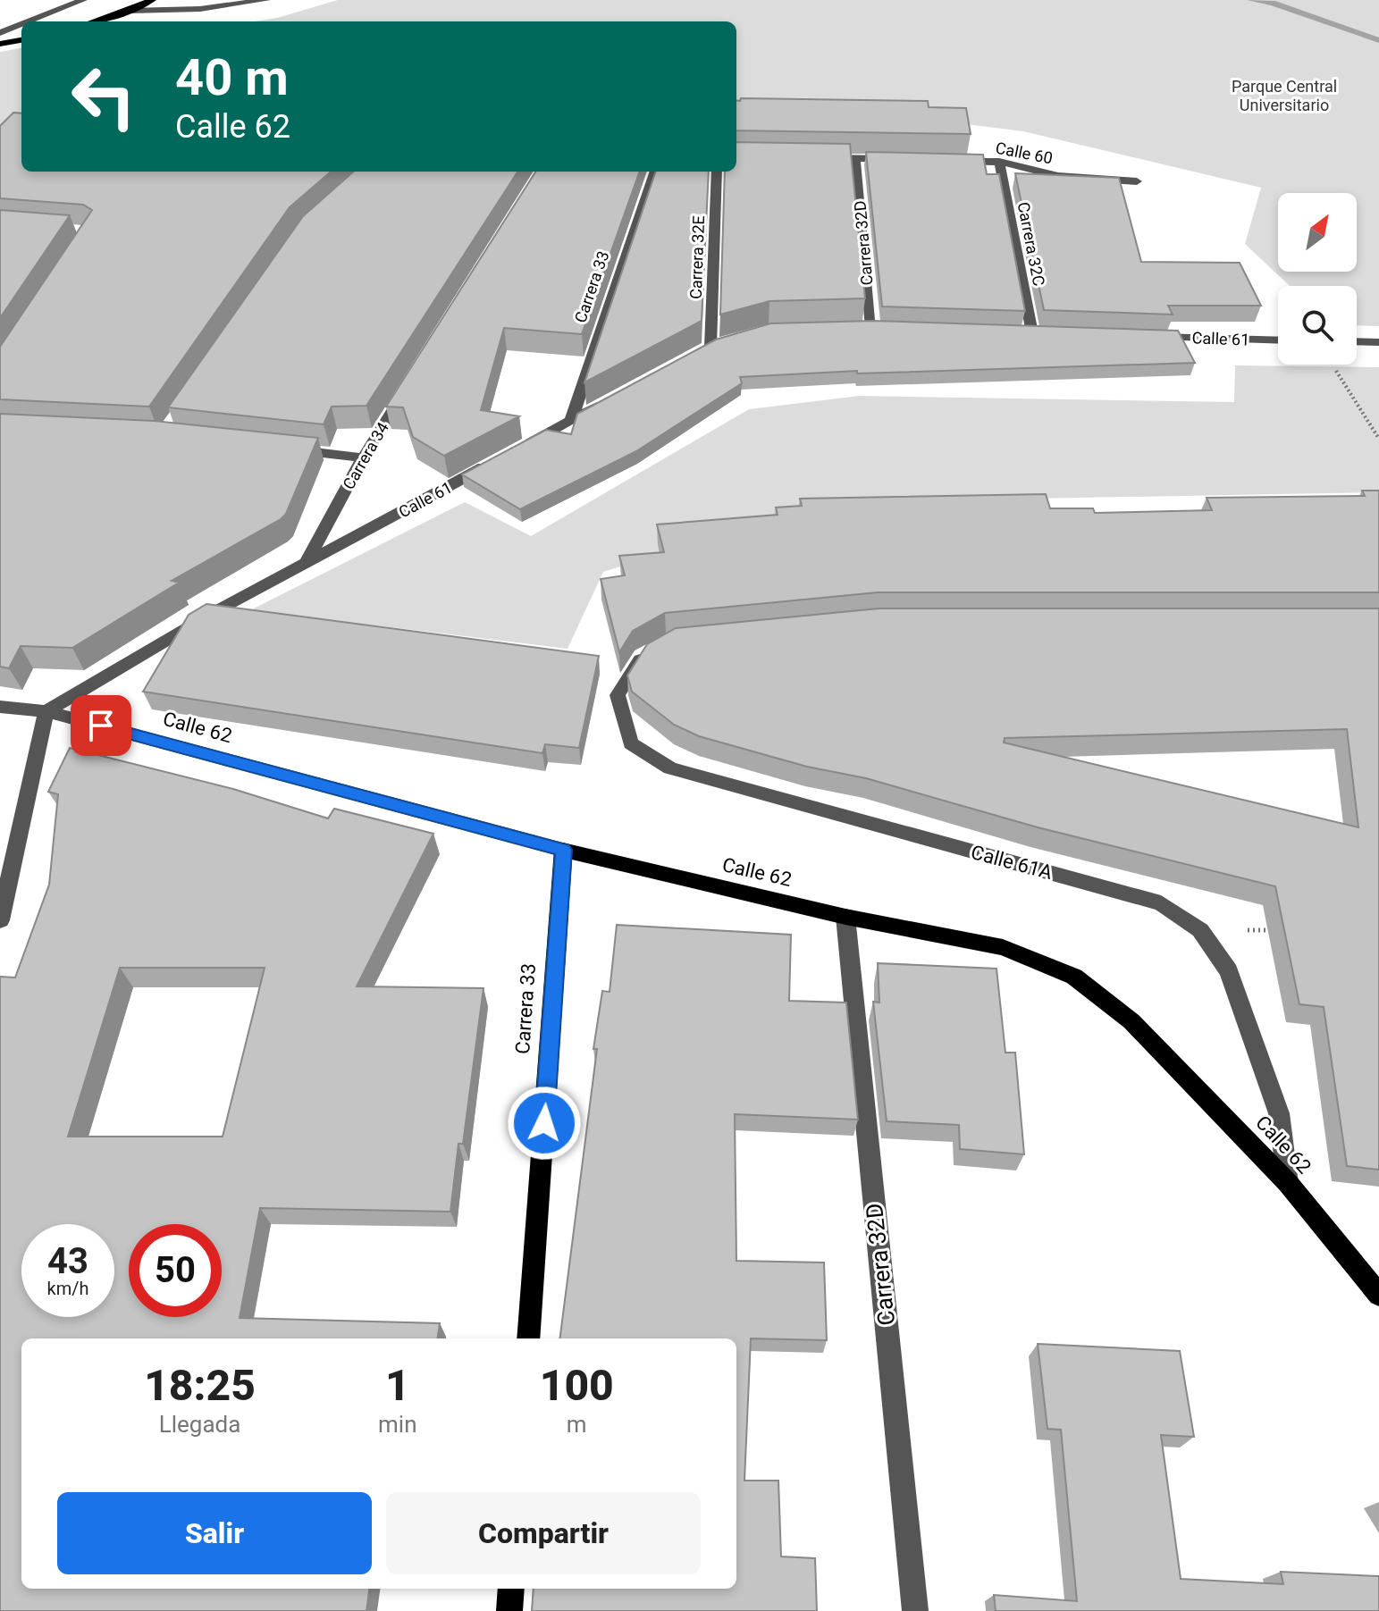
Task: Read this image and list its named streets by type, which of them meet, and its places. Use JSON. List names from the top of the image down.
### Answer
{
  "streets": {
    "main road": ["Carrera 33", "Calle 62"],
    "street": [
      "Calle 60",
      "Carrera 32D",
      "Carrera 32C",
      "Carrera 32E",
      "Calle 61",
      "Carrera 34",
      "Calle 61A"
    ]
  },
  "crossings": [
    ["Calle 60", "Carrera 32C"],
    ["Carrera 32D", "Calle 62"],
    ["Carrera 33", "Calle 62"],
    ["Calle 61", "Carrera 34"],
    ["Calle 61", "Calle 62"],
    ["Calle 62", "Calle 61A"]
  ],
  "parks": ["Parque Central Universitario"],
  "north": "top right",
  "page": {
    "turn": ["40 m", "Calle 62"],
    "speed": "43 km/h",
    "limit": "50",
    "eta": [
      "18:25",
      "Llegada",
      "1",
      "min",
      "100",
      "m"
    ],
    "buttons": ["Salir", "Compartir"]
  }
}
